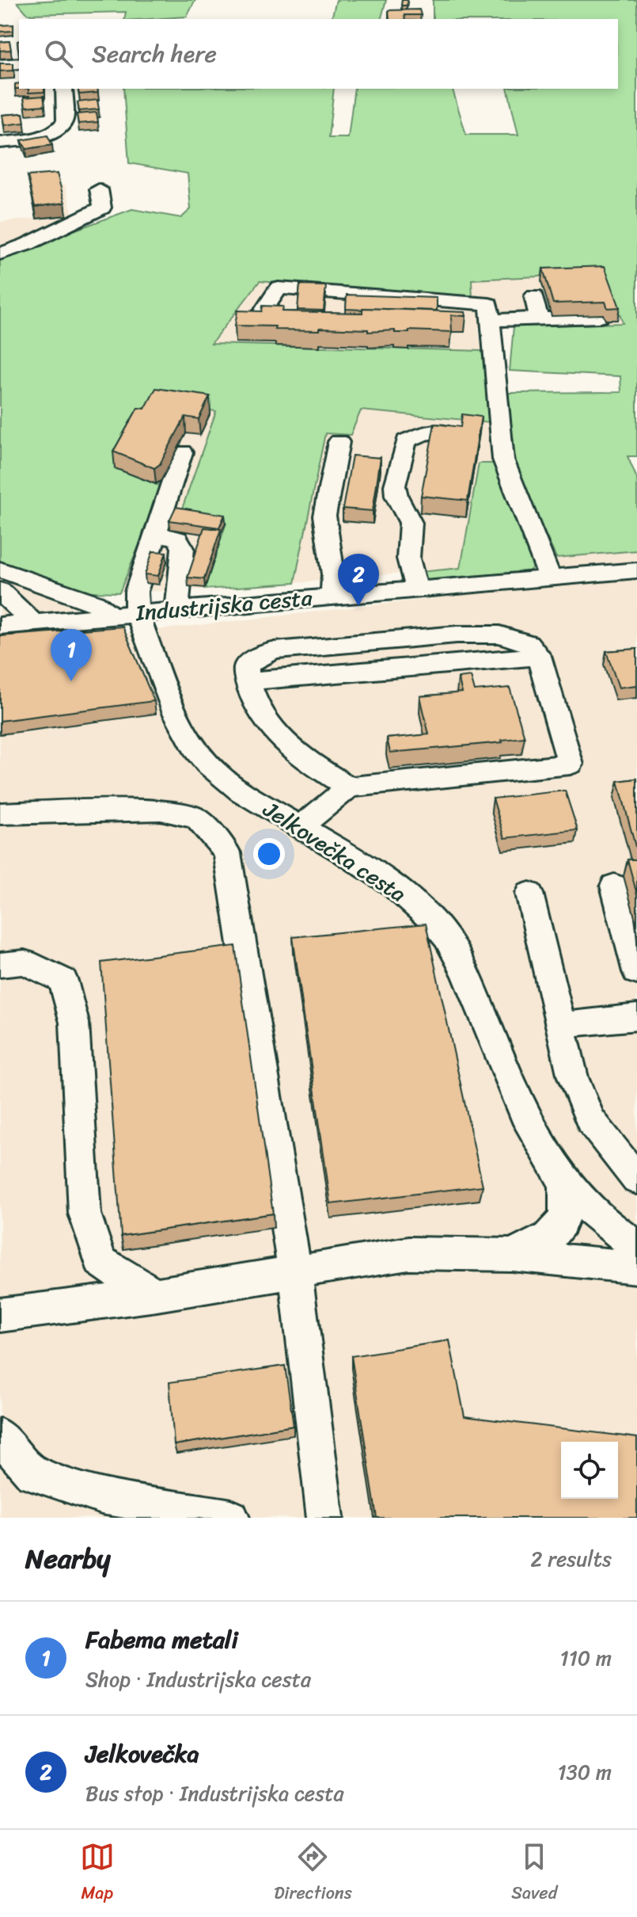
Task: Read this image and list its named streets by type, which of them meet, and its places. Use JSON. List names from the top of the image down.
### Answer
{
  "streets": {
    "street": ["Industrijska cesta", "Jelkovečka cesta"]
  },
  "crossings": [
    ["Industrijska cesta", "Jelkovečka cesta"]
  ],
  "page": {
    "search": "Search here",
    "pins": ["2", "1"],
    "heading": ["Nearby", "2 results"],
    "list": [
      {
        "mark": "1",
        "name": "Fabema metali",
        "note": "Shop · Industrijska cesta",
        "value": "110 m"
      },
      {
        "mark": "2",
        "name": "Jelkovečka",
        "note": "Bus stop · Industrijska cesta",
        "value": "130 m"
      }
    ],
    "nav": ["Map", "Directions", "Saved"]
  }
}
